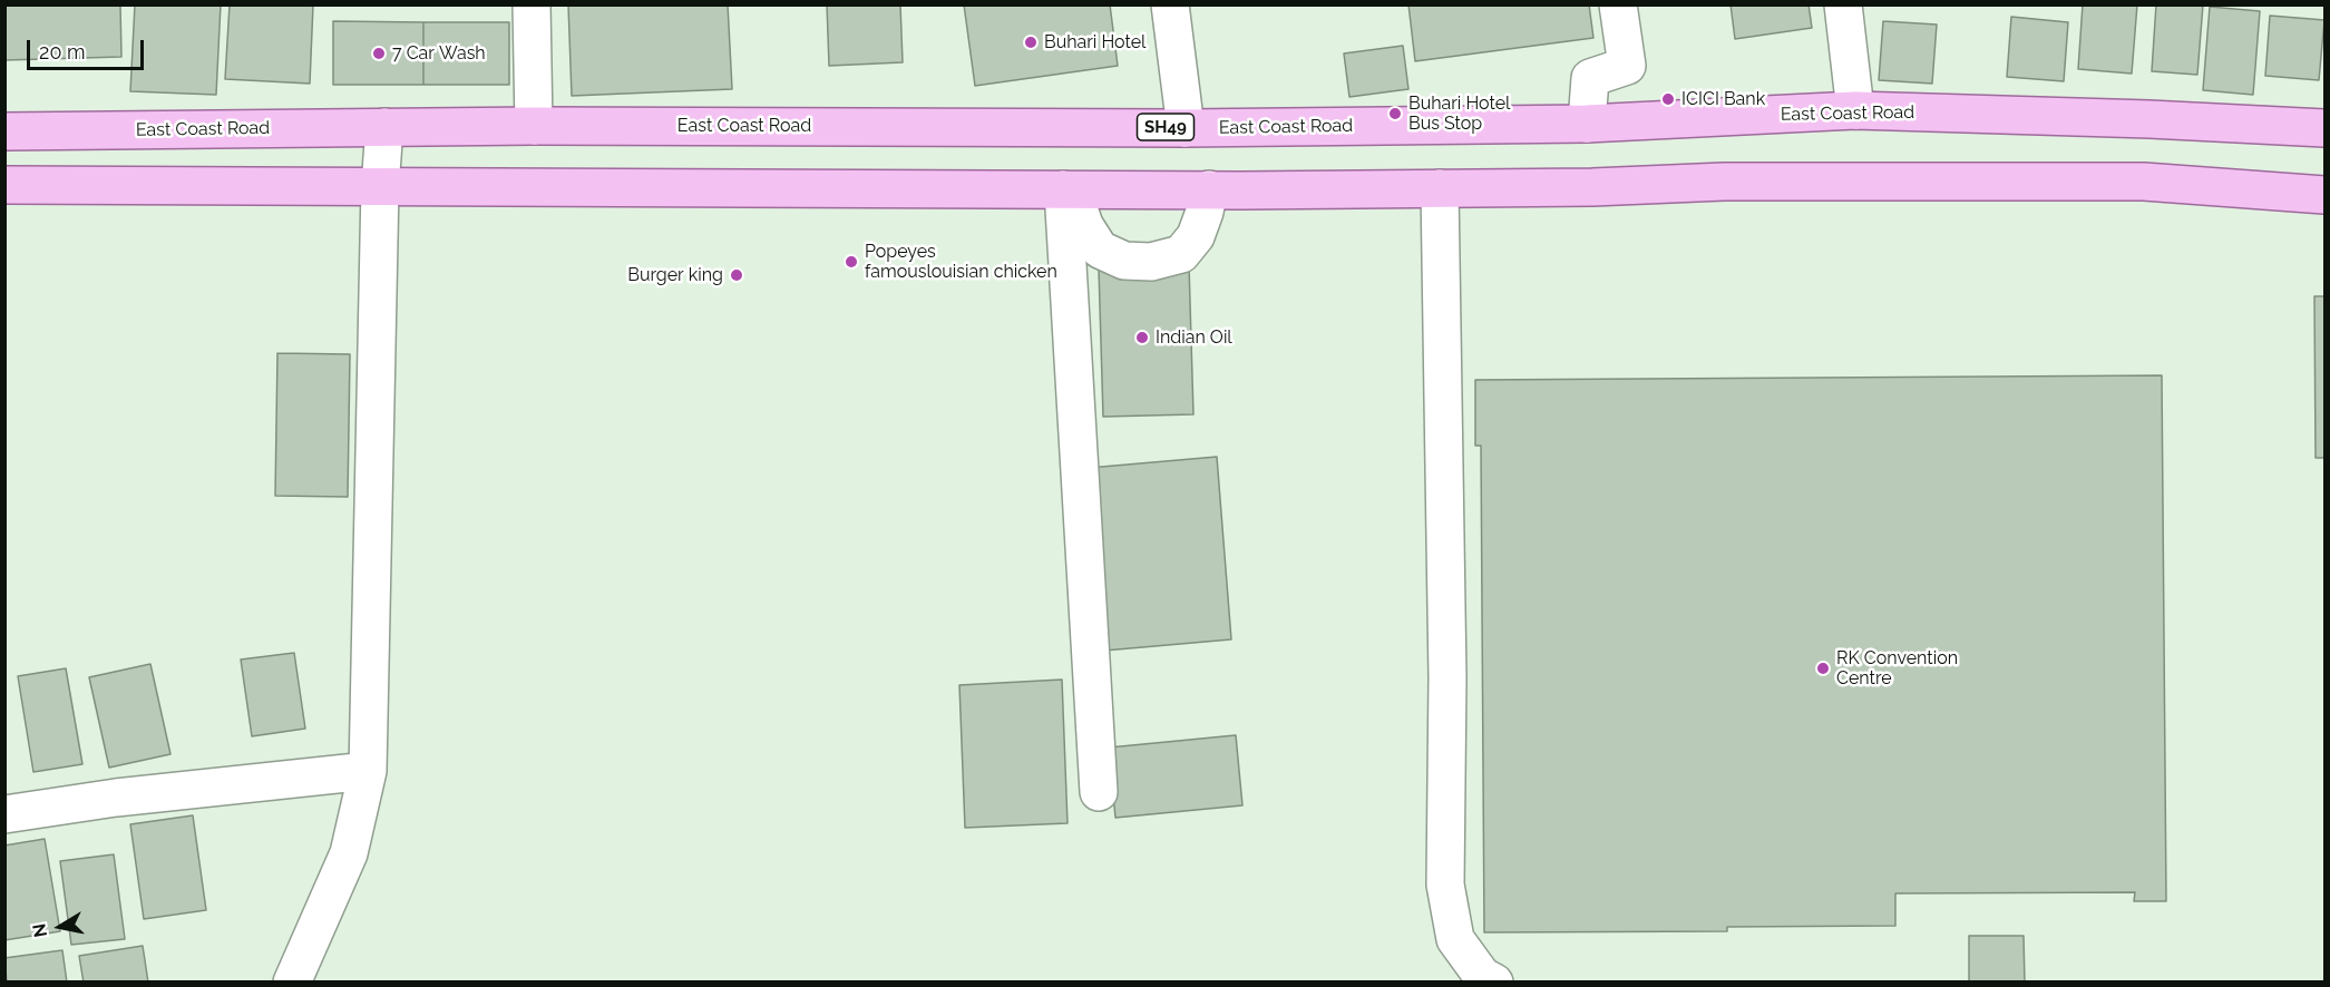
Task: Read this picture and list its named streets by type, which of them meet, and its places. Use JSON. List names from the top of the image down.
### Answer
{
  "streets": {
    "main road": ["East Coast Road", "SH49"]
  },
  "places": [
    "Buhari Hotel",
    "7 Car Wash",
    "ICICI Bank",
    "Buhari Hotel Bus Stop",
    "Popeyes famouslouisian chicken",
    "Burger king",
    "Indian Oil",
    "RK Convention Centre"
  ],
  "scale_bar": "20 m",
  "north": "left"
}
